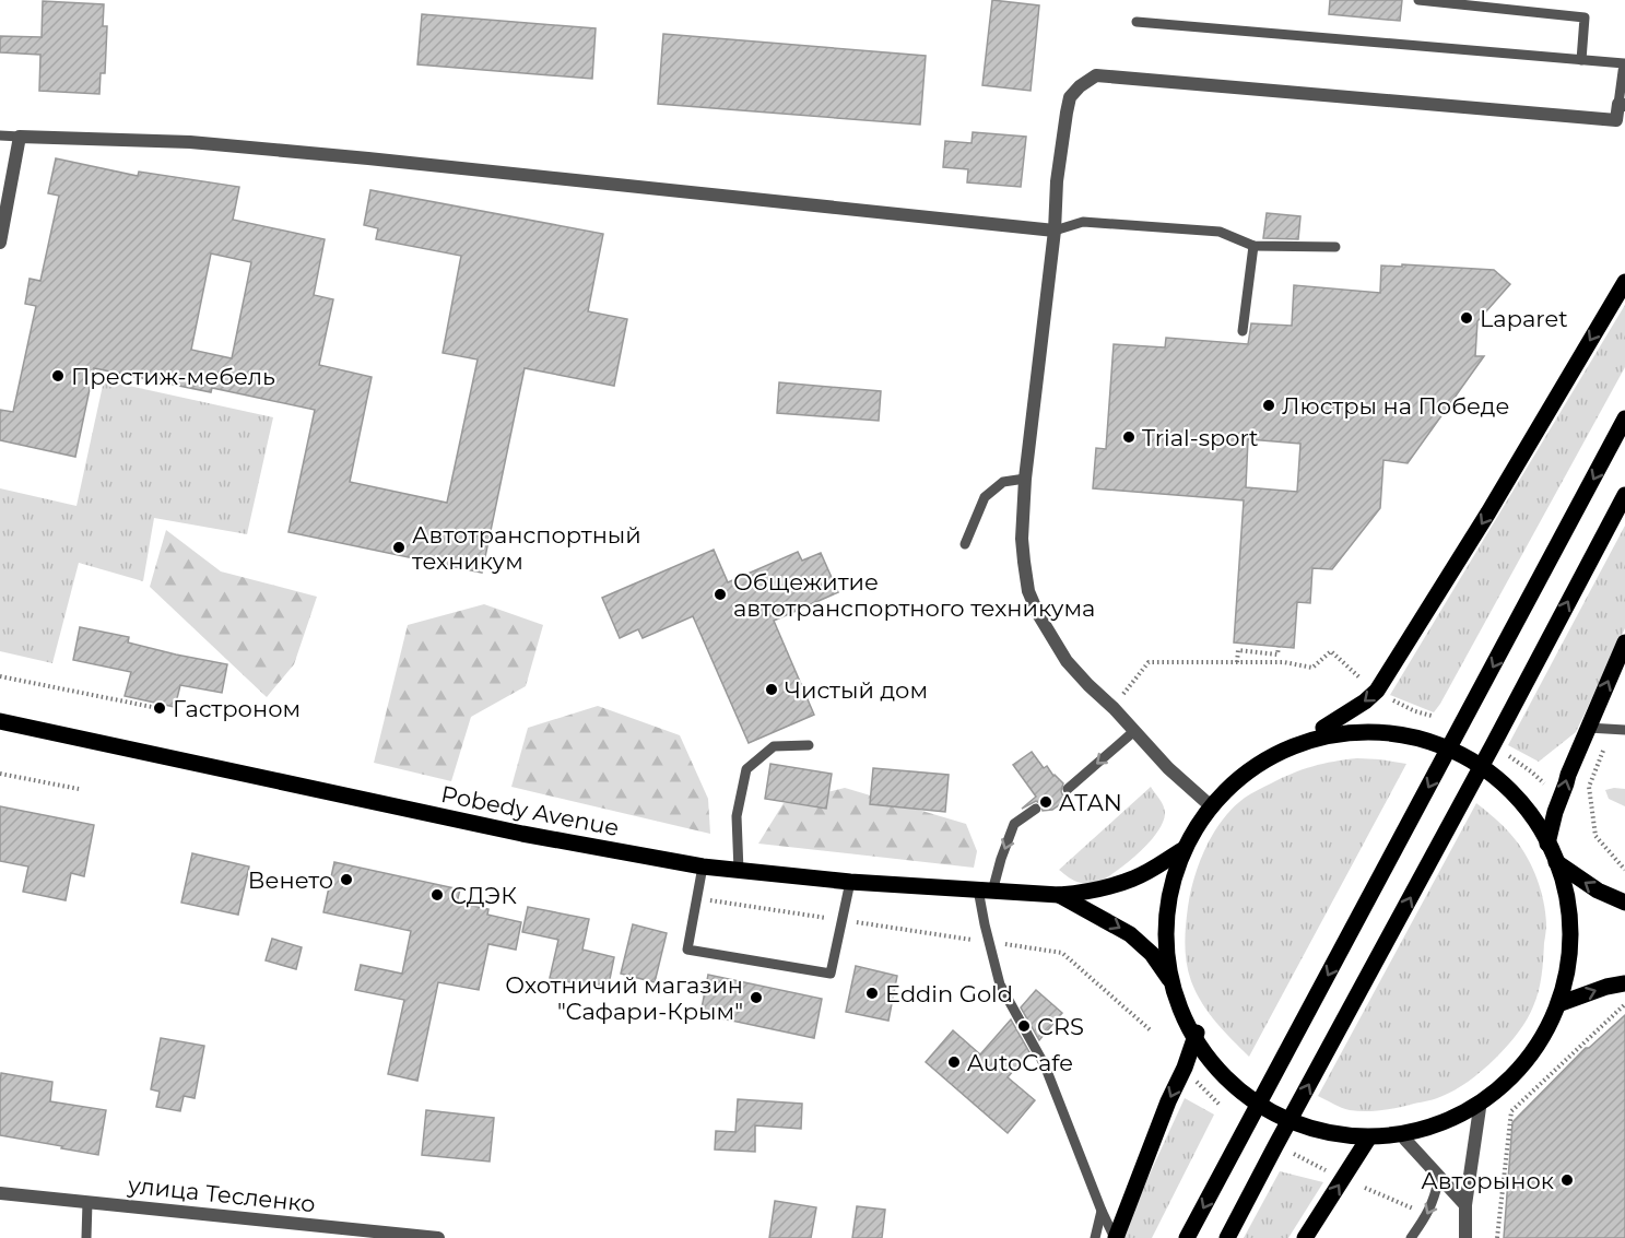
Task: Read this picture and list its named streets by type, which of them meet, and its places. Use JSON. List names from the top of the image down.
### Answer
{
  "streets": {
    "main road": ["Pobedy Avenue"],
    "street": ["улица Тесленко"]
  },
  "places": [
    "Laparet",
    "Престиж-мебель",
    "Люстры на Победе",
    "Trial-sport",
    "Автотранспортный техникум",
    "Общежитие автотранспортного техникума",
    "Чистый дом",
    "Гастроном",
    "ATAN",
    "Венето",
    "СДЭК",
    "Eddin Gold",
    "Охотничий магазин \"Сафари-Крым\"",
    "CRS",
    "AutoCafe",
    "Авторынок"
  ]
}
